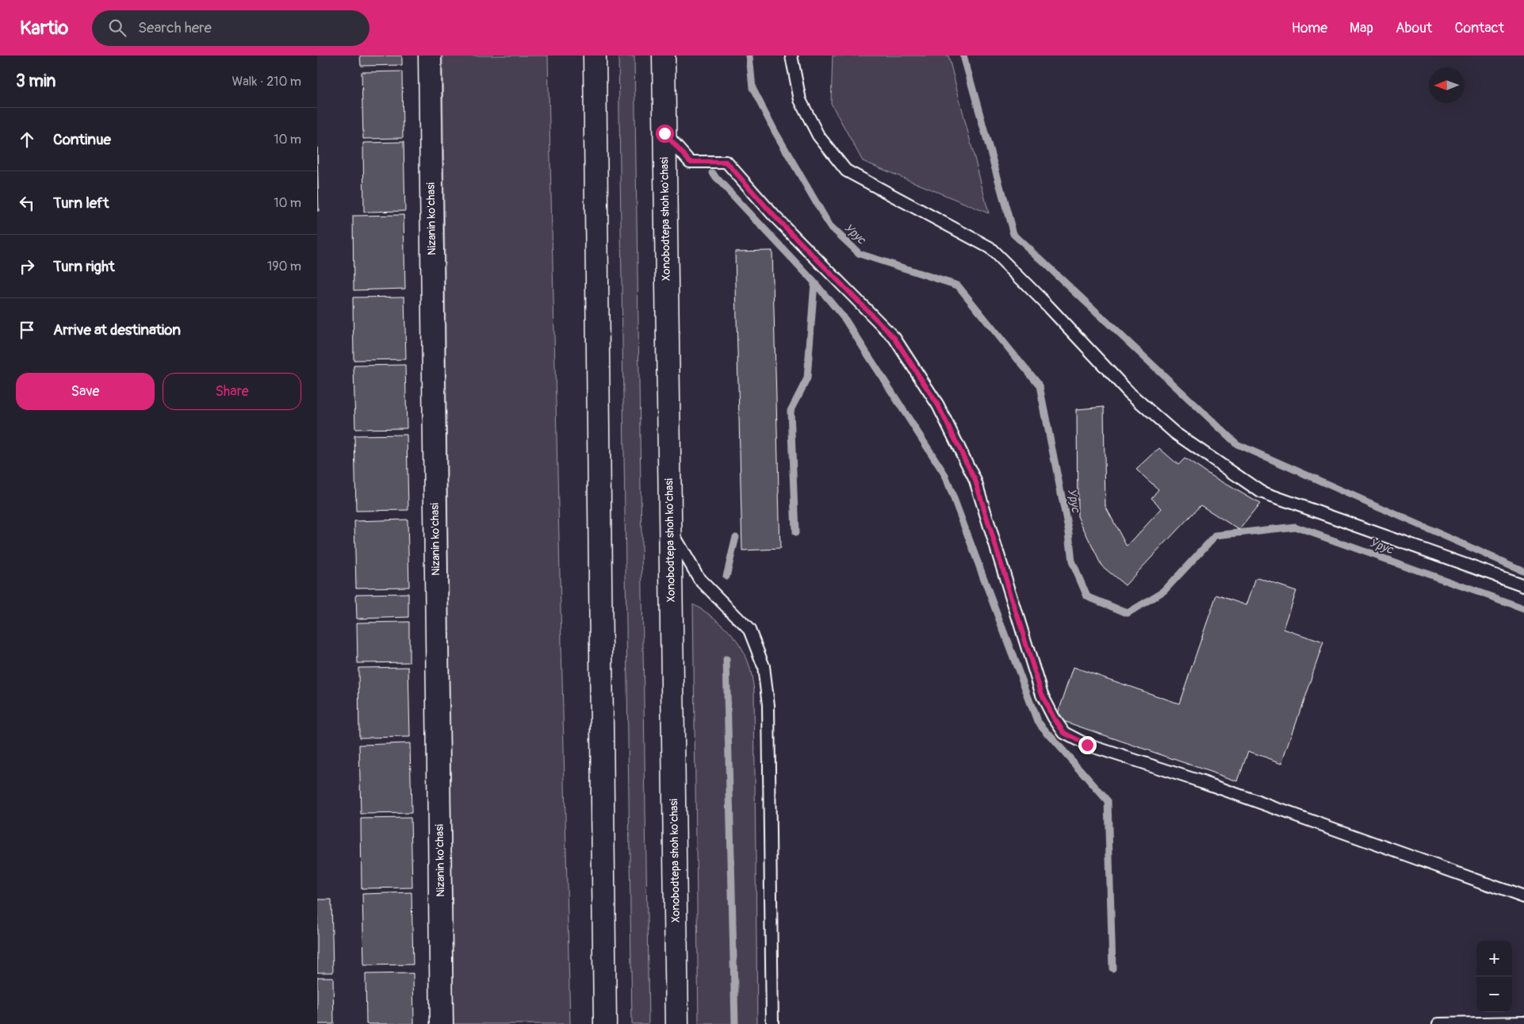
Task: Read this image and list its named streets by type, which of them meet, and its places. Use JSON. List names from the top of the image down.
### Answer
{
  "streets": {
    "main road": ["Nizanin ko'chasi", "Xonobodtepa shoh ko'chasi"]
  },
  "water": ["Урус"],
  "north": "left",
  "page": {
    "header": "Kartio",
    "search": "Search here",
    "nav": [
      "Home",
      "Map",
      "About",
      "Contact"
    ],
    "heading": ["3 min", "Walk · 210 m"],
    "list": [
      ["Continue", "10 m"],
      ["Turn left", "10 m"],
      ["Turn right", "190 m"],
      "Arrive at destination"
    ],
    "buttons": ["Save", "Share"],
    "map_buttons": ["+", "−"]
  }
}
